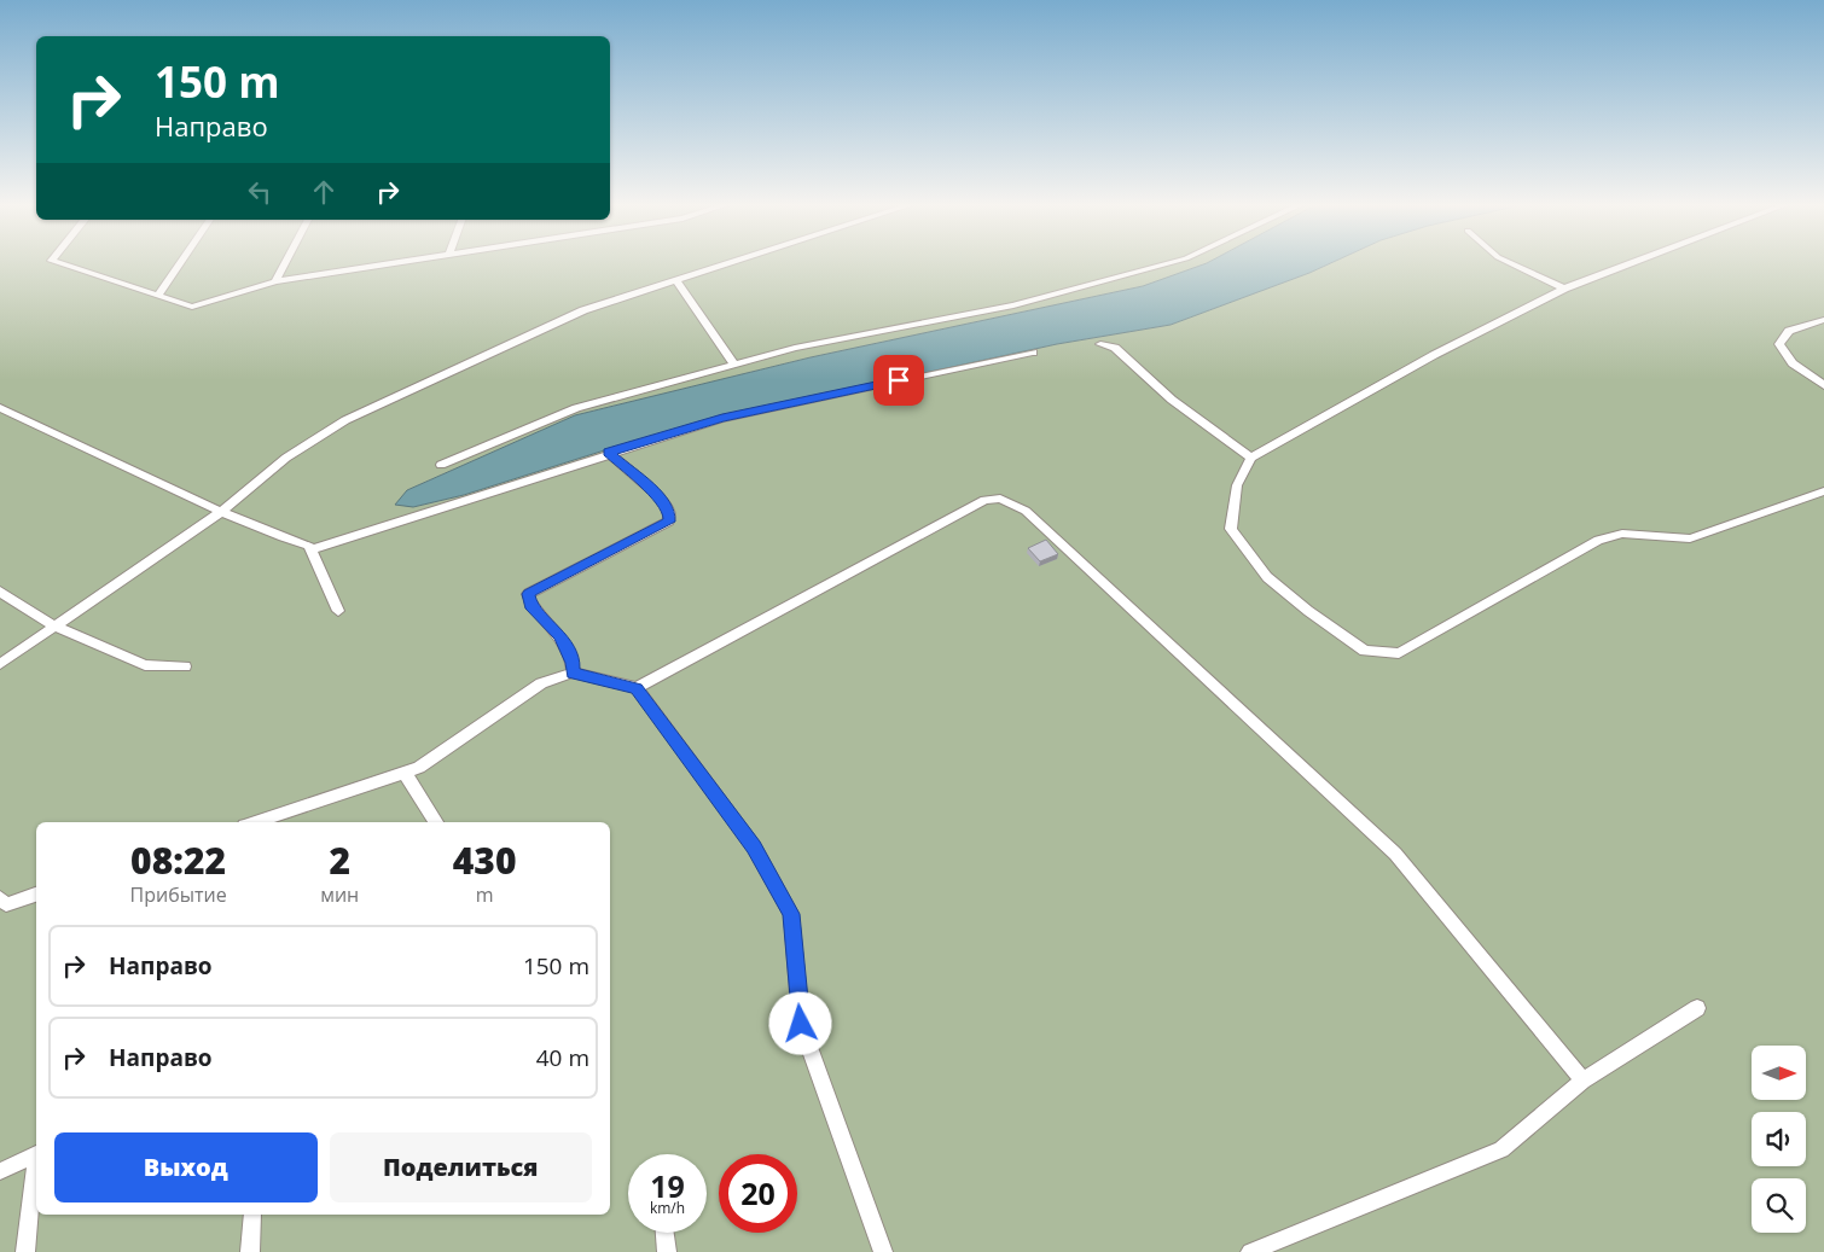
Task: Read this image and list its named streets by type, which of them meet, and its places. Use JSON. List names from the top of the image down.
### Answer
{
  "north": "right",
  "page": {
    "turn": ["150 m", "Направо"],
    "eta": [
      "08:22",
      "Прибытие",
      "2",
      "мин",
      "430",
      "m"
    ],
    "list": [
      {
        "name": "Направо",
        "value": "150 m"
      },
      {
        "name": "Направо",
        "value": "40 m"
      }
    ],
    "buttons": ["Выход", "Поделиться"],
    "speed": "19 km/h",
    "limit": "20"
  }
}
